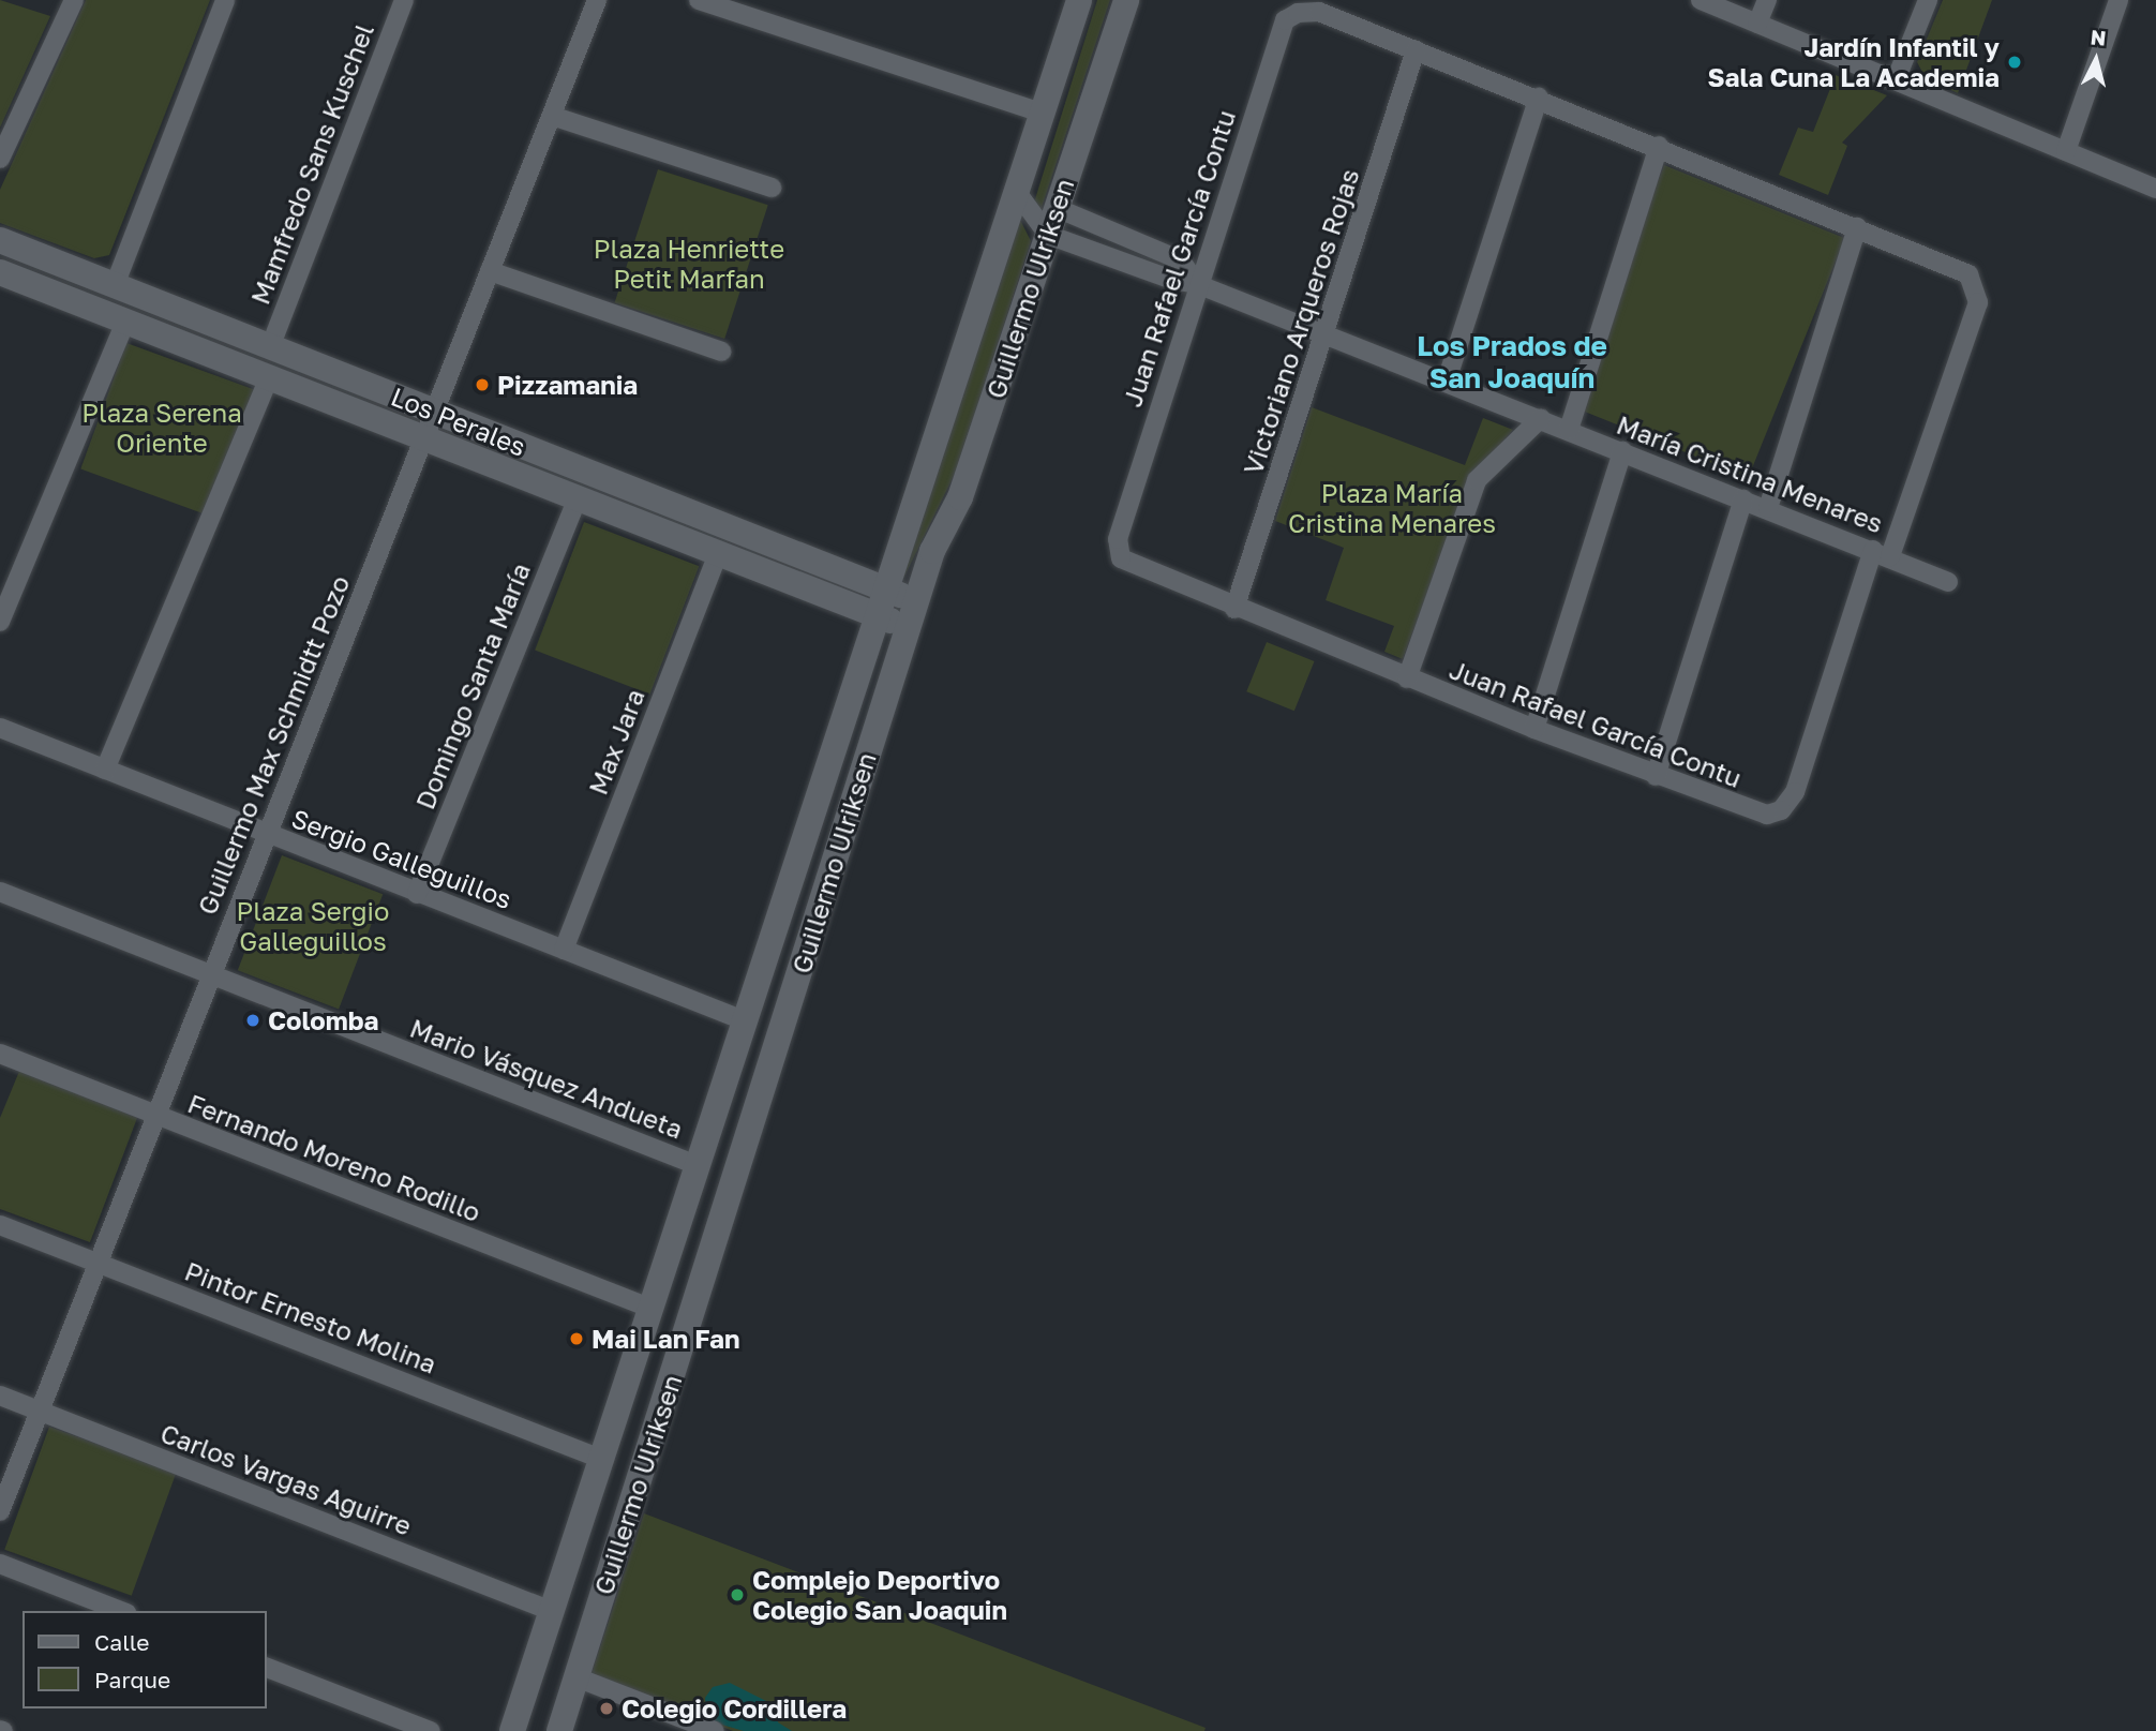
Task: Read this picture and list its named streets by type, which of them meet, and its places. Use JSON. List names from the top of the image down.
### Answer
{
  "streets": {
    "main road": ["Guillermo Ulriksen", "Los Perales"],
    "street": [
      "Mamfredo Sans Kuschel",
      "Juan Rafael García Contu",
      "Victoriano Arqueros Rojas",
      "María Cristina Menares",
      "Domingo Santa María",
      "Max Jara",
      "Guillermo Max Schmidtt Pozo",
      "Sergio Galleguillos",
      "Mario Vásquez Andueta",
      "Fernando Moreno Rodillo",
      "Pintor Ernesto Molina",
      "Carlos Vargas Aguirre"
    ]
  },
  "crossings": [
    ["Mamfredo Sans Kuschel", "Los Perales"],
    ["Juan Rafael García Contu", "Victoriano Arqueros Rojas"],
    ["Juan Rafael García Contu", "María Cristina Menares"],
    ["Guillermo Ulriksen", "Los Perales"],
    ["Guillermo Ulriksen", "María Cristina Menares"],
    ["Guillermo Ulriksen", "Sergio Galleguillos"],
    ["Guillermo Ulriksen", "Mario Vásquez Andueta"],
    ["Guillermo Ulriksen", "Fernando Moreno Rodillo"],
    ["Guillermo Ulriksen", "Pintor Ernesto Molina"],
    ["Guillermo Ulriksen", "Carlos Vargas Aguirre"],
    ["Victoriano Arqueros Rojas", "María Cristina Menares"],
    ["Los Perales", "Domingo Santa María"],
    ["Los Perales", "Max Jara"],
    ["Los Perales", "Guillermo Max Schmidtt Pozo"],
    ["Domingo Santa María", "Sergio Galleguillos"],
    ["Max Jara", "Sergio Galleguillos"],
    ["Guillermo Max Schmidtt Pozo", "Sergio Galleguillos"],
    ["Guillermo Max Schmidtt Pozo", "Mario Vásquez Andueta"],
    ["Guillermo Max Schmidtt Pozo", "Fernando Moreno Rodillo"],
    ["Guillermo Max Schmidtt Pozo", "Pintor Ernesto Molina"],
    ["Guillermo Max Schmidtt Pozo", "Carlos Vargas Aguirre"]
  ],
  "districts": ["Los Prados de San Joaquín"],
  "parks": [
    "Plaza Henriette Petit Marfan",
    "Plaza Serena Oriente",
    "Plaza María Cristina Menares",
    "Plaza Sergio Galleguillos"
  ],
  "places": [
    "Jardín Infantil y Sala Cuna La Academia",
    "Pizzamania",
    "Colomba",
    "Mai Lan Fan",
    "Complejo Deportivo Colegio San Joaquin",
    "Colegio Cordillera"
  ],
  "legend": ["Calle", "Parque"],
  "north": "top"
}
